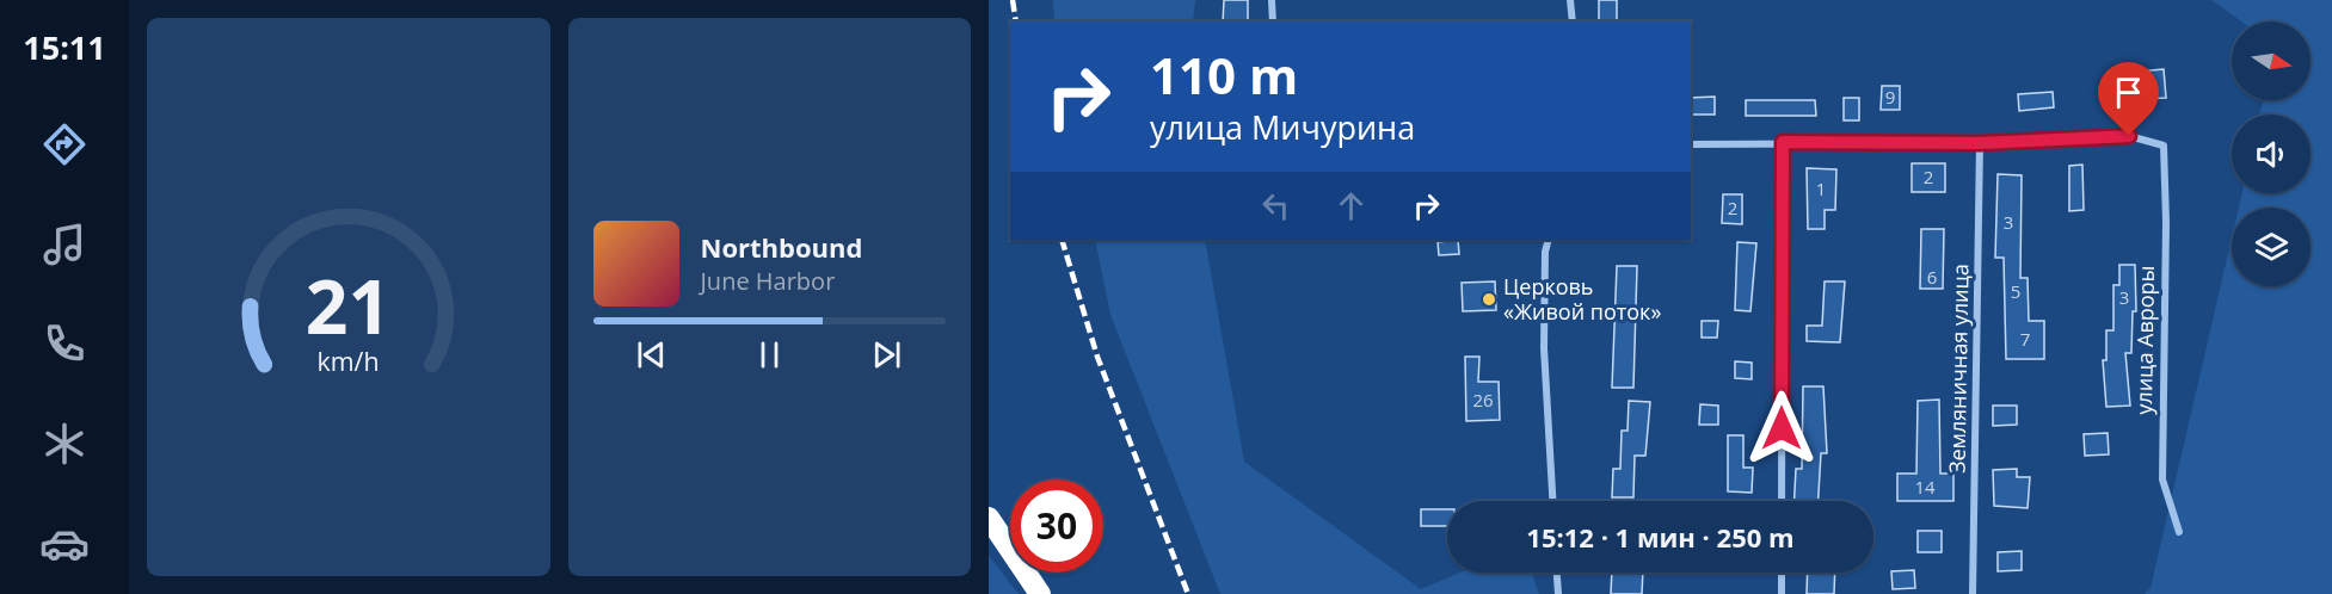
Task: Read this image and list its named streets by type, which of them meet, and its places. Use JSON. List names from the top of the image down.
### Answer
{
  "streets": {
    "street": ["улица Авроры", "Земляничная улица"]
  },
  "crossings": [
    ["улица Авроры", "Земляничная улица"]
  ],
  "places": ["Церковь «Живой поток»"],
  "house_numbers": [
    "9",
    "2",
    "1",
    "2",
    "3",
    "6",
    "5",
    "3",
    "7",
    "26",
    "14"
  ],
  "north": "right",
  "page": {
    "tabs": "15:11",
    "turn": ["110 m", "улица Мичурина"],
    "song": ["Northbound", "June Harbor"],
    "limit": "30",
    "trip": "15:12 · 1 мин · 250 m",
    "gauge": ["21", "km/h"]
  }
}
